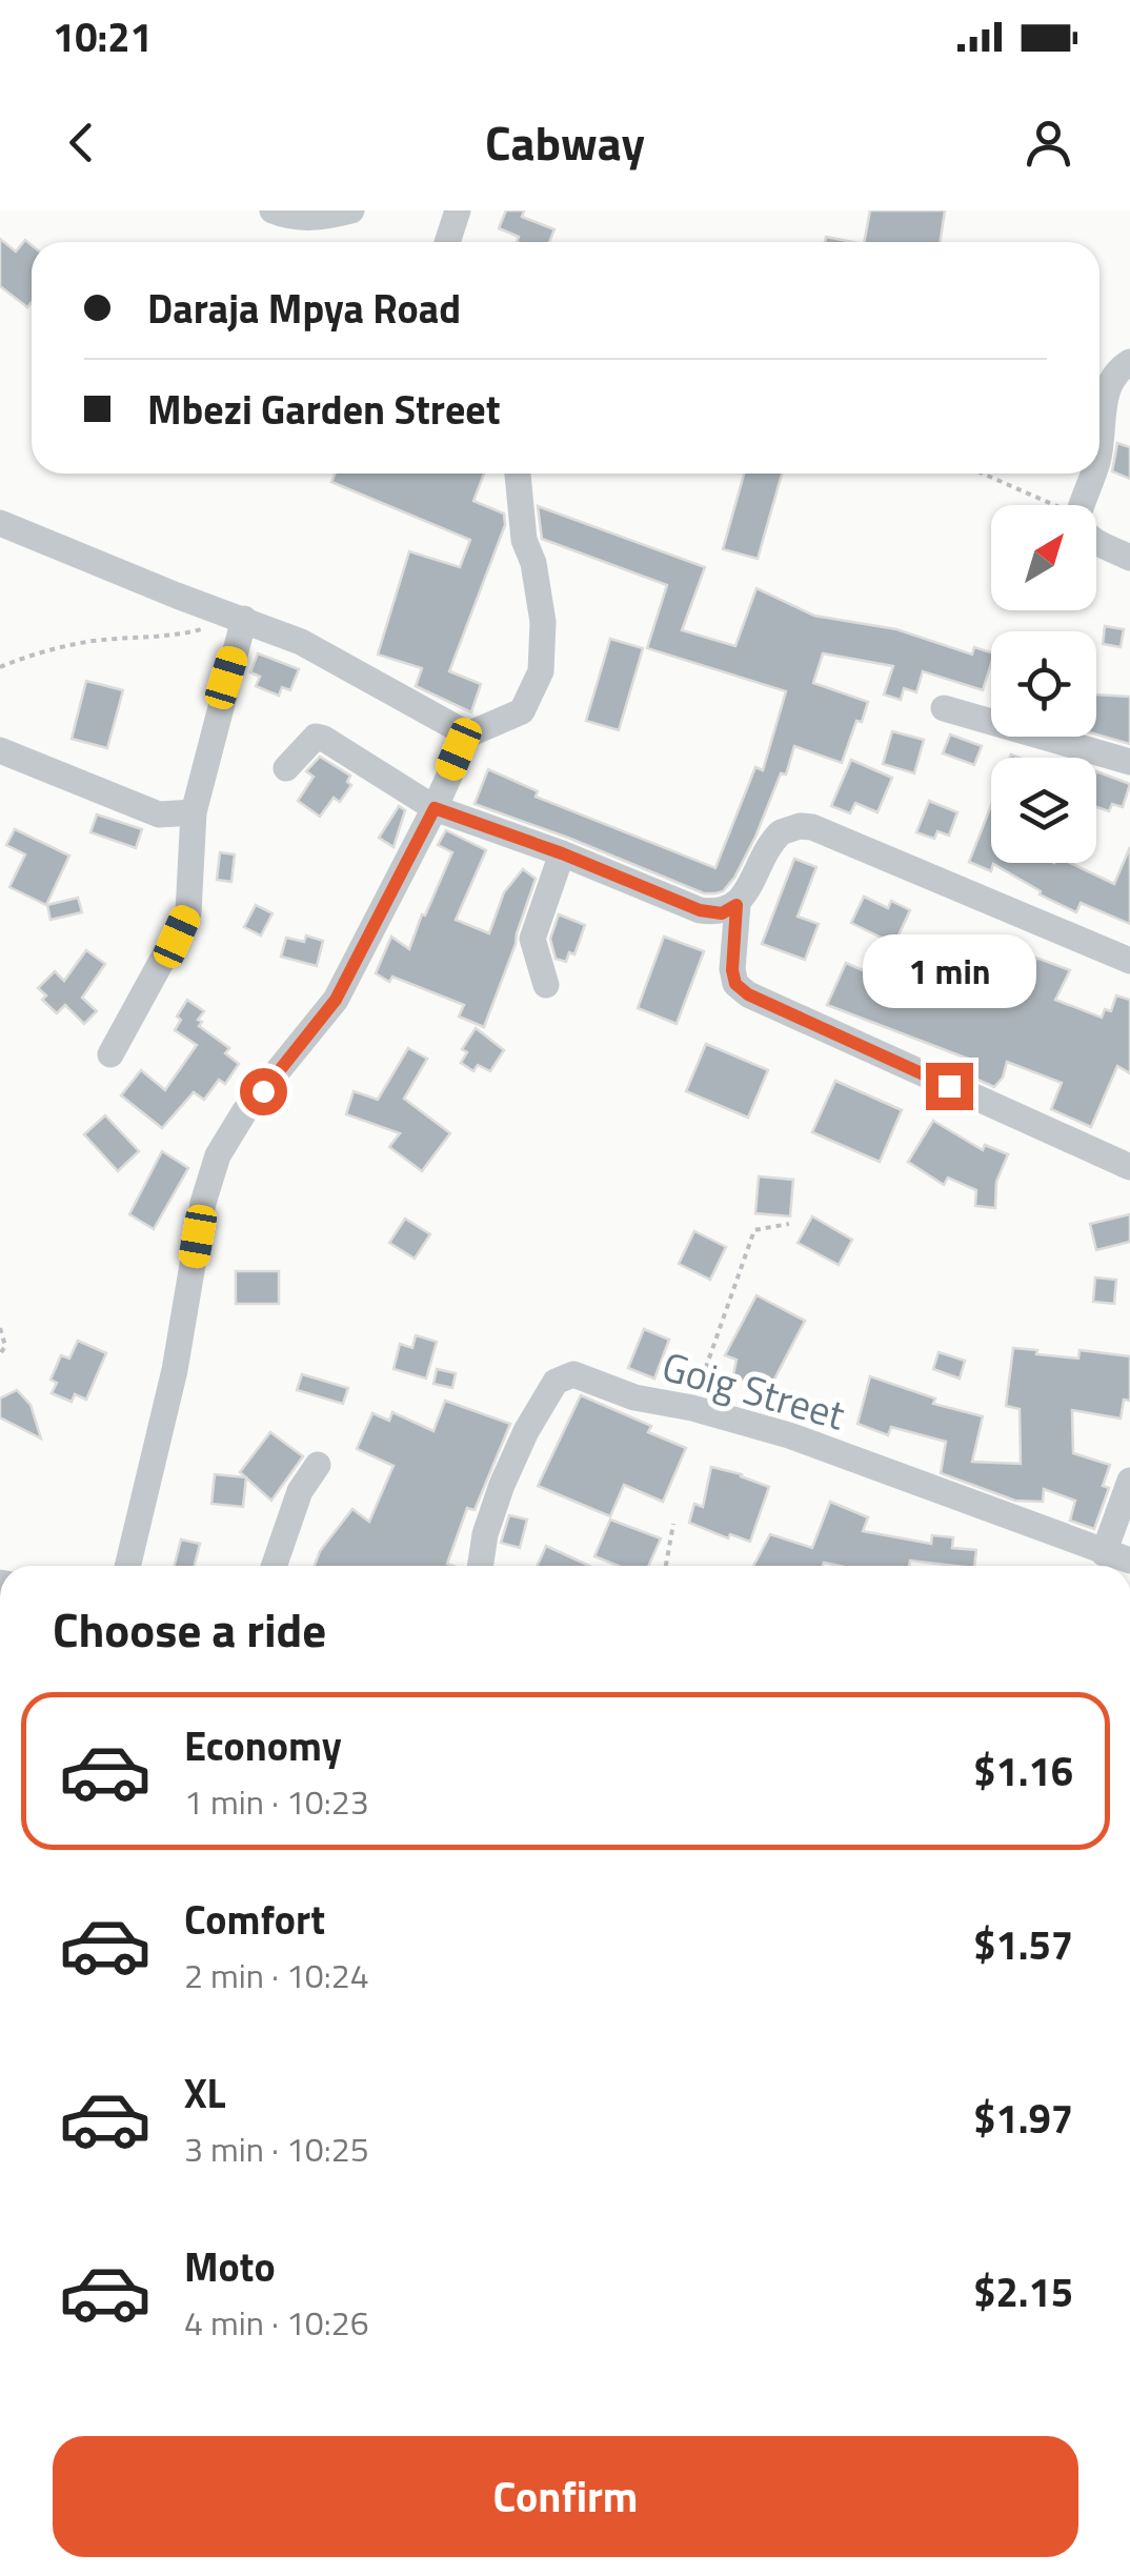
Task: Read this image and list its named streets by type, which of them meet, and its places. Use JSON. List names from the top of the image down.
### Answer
{
  "streets": {
    "street": ["Goig Street"]
  },
  "north": "top right",
  "page": {
    "status": "10:21",
    "header": "Cabway",
    "banner": ["Daraja Mpya Road", "Mbezi Garden Street"],
    "bubble": "1 min",
    "heading": "Choose a ride",
    "list": [
      {
        "name": "Economy",
        "note": "1 min · 10:23",
        "value": "$1.16"
      },
      {
        "name": "Comfort",
        "note": "2 min · 10:24",
        "value": "$1.57"
      },
      {
        "name": "XL",
        "note": "3 min · 10:25",
        "value": "$1.97"
      },
      {
        "name": "Moto",
        "note": "4 min · 10:26",
        "value": "$2.15"
      }
    ],
    "buttons": "Confirm"
  }
}
